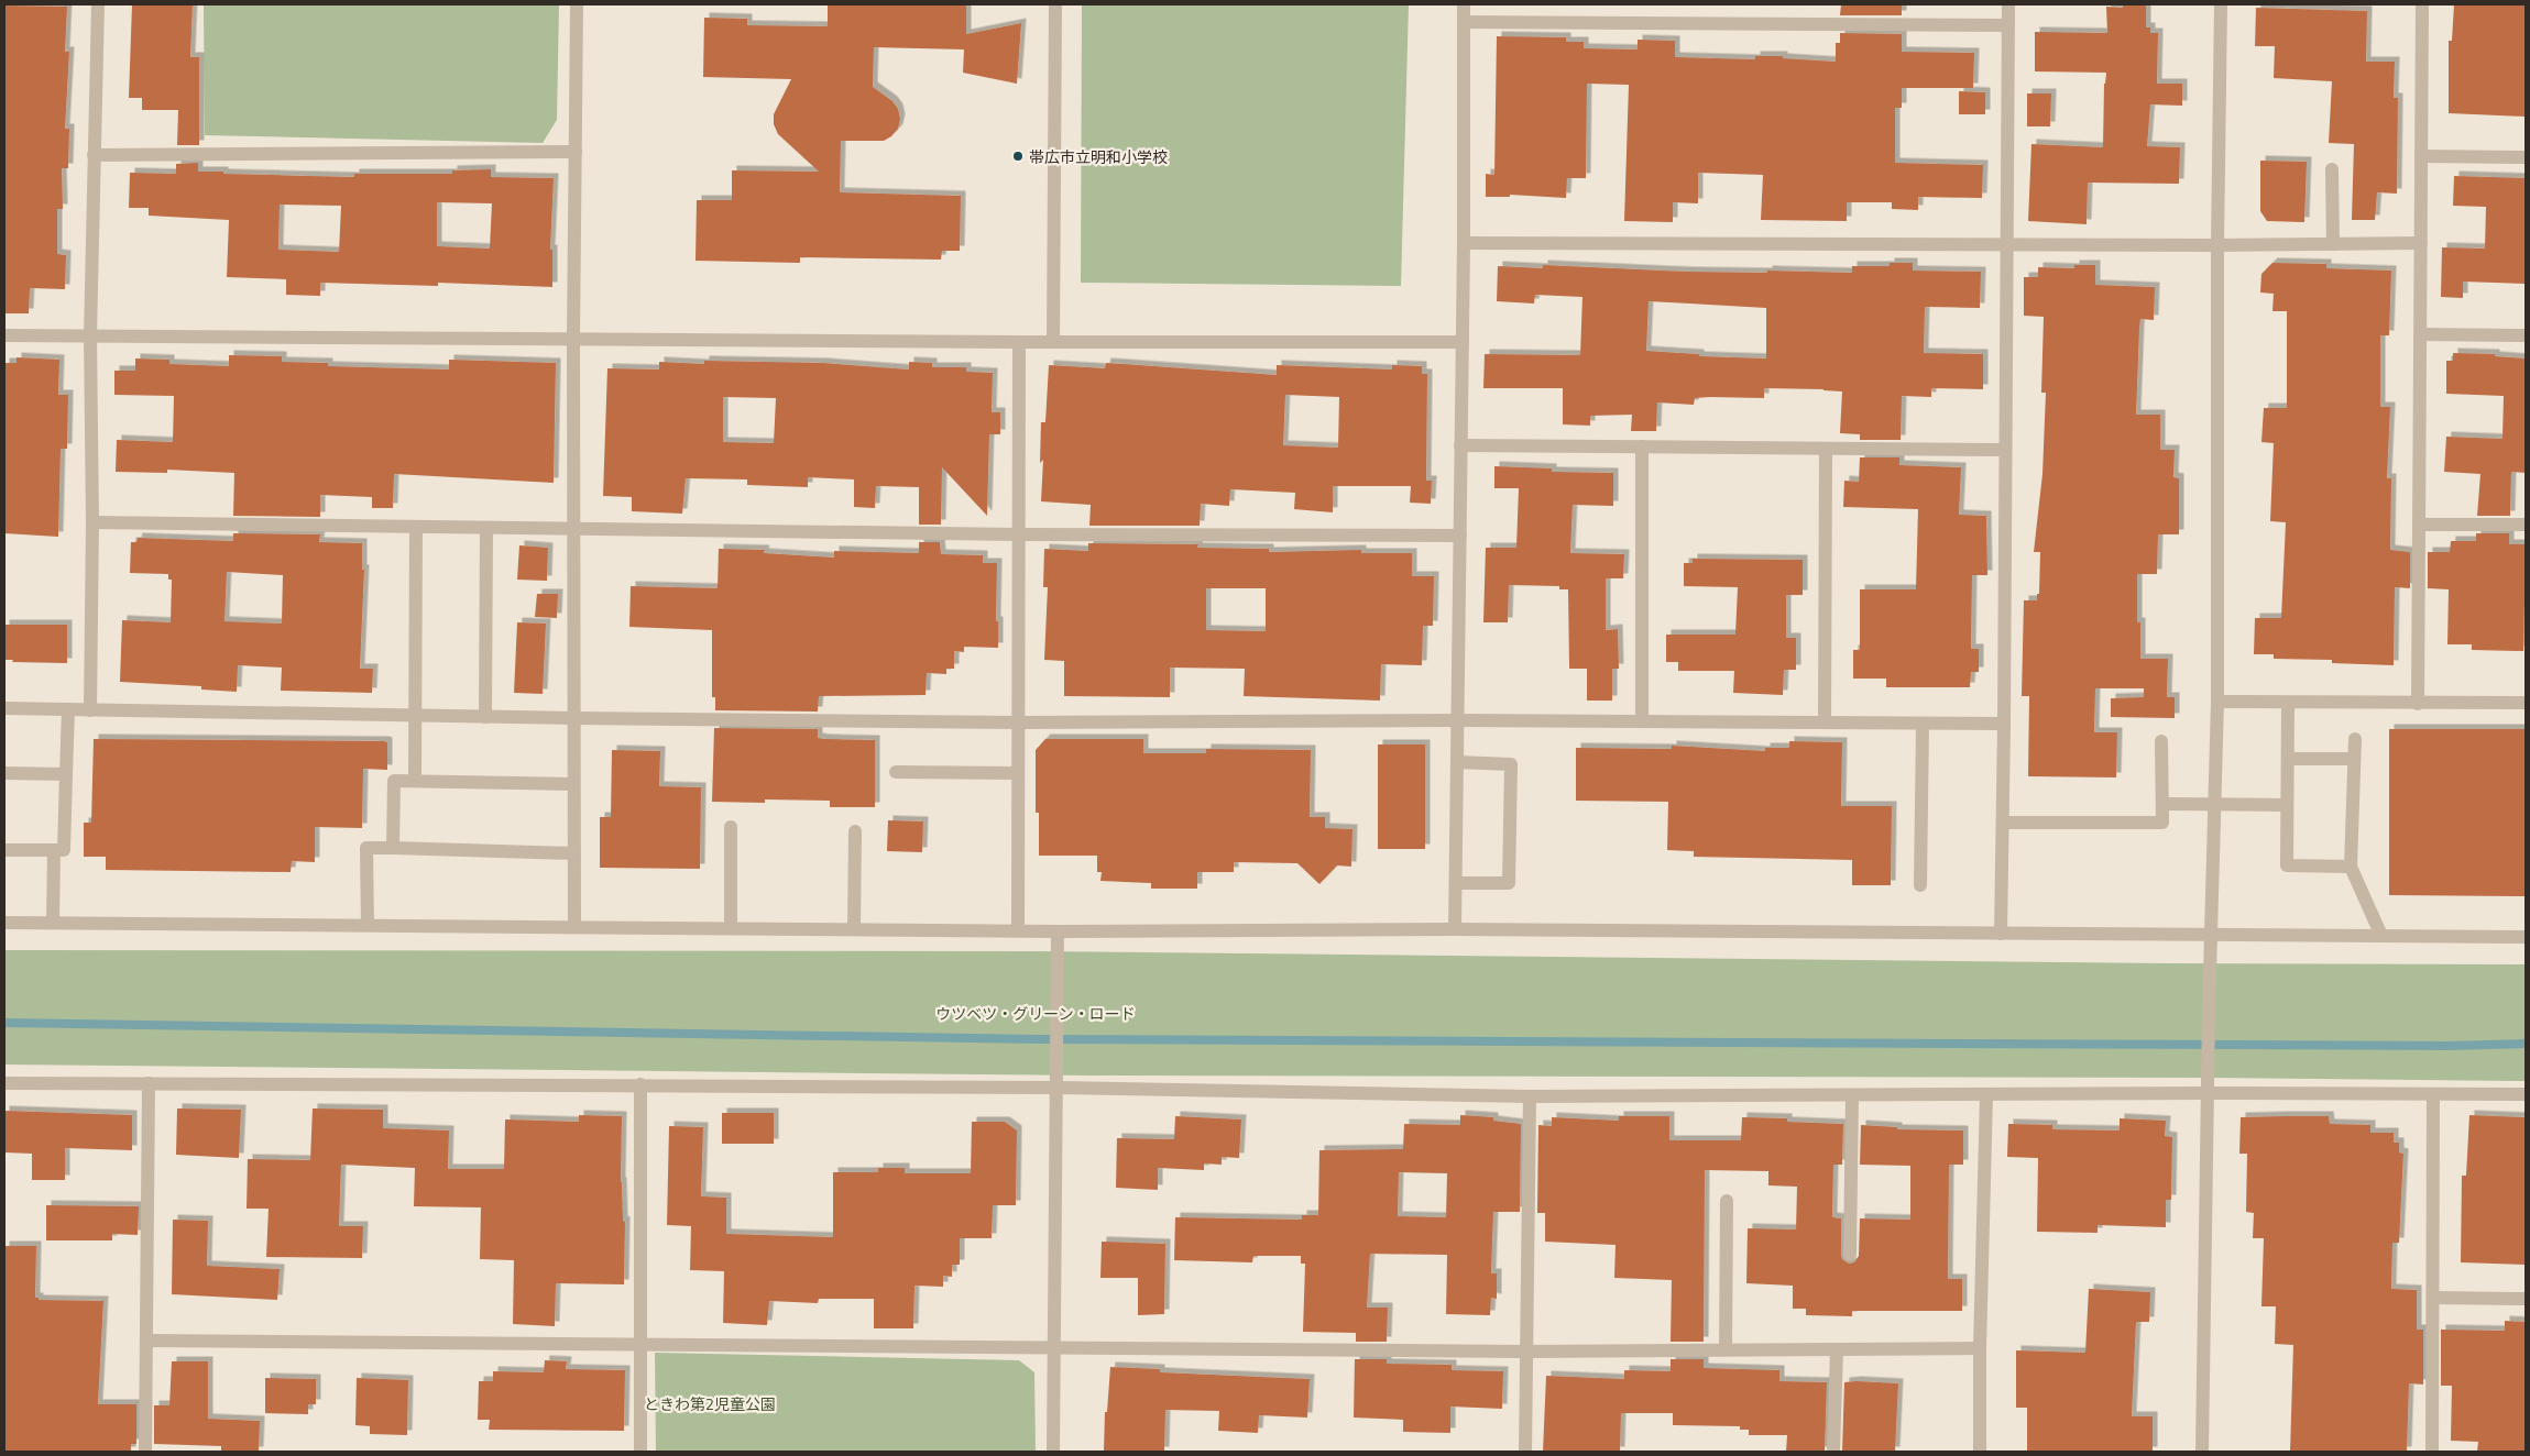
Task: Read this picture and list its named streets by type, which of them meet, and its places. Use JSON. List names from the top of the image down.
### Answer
{
  "parks": ["ウツベツ・グリーン・ロード", "ときわ第2児童公園"],
  "places": ["帯広市立明和小学校"]
}
